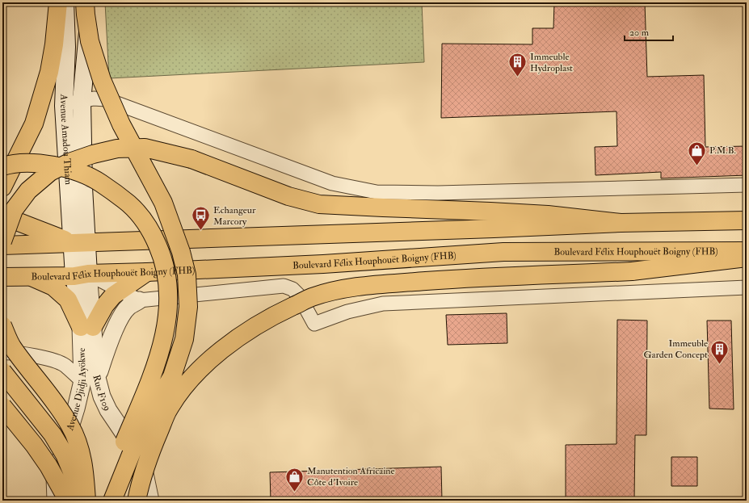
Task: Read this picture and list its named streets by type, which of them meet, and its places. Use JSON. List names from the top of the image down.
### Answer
{
  "streets": {
    "highway": ["Boulevard Félix Houphouët Boigny (FHB)"],
    "main road": ["Avenue Amadou Thiam"],
    "street": ["Avenue Djidji Ayökwe", "Rue F109"]
  },
  "crossings": [
    ["Avenue Amadou Thiam", "Boulevard Félix Houphouët Boigny (FHB)"],
    ["Avenue Amadou Thiam", "Avenue Djidji Ayökwe"],
    ["Boulevard Félix Houphouët Boigny (FHB)", "Avenue Djidji Ayökwe"],
    ["Avenue Djidji Ayökwe", "Rue F109"]
  ],
  "places": {
    "building": ["Immeuble Hydroplast", "Immeuble Garden Concept"],
    "shop": ["P.M.B.", "Manutention Africaine Côte d’Ivoire"],
    "bus stop": ["Echangeur Marcory"]
  },
  "scale_bar": "20 m"
}
